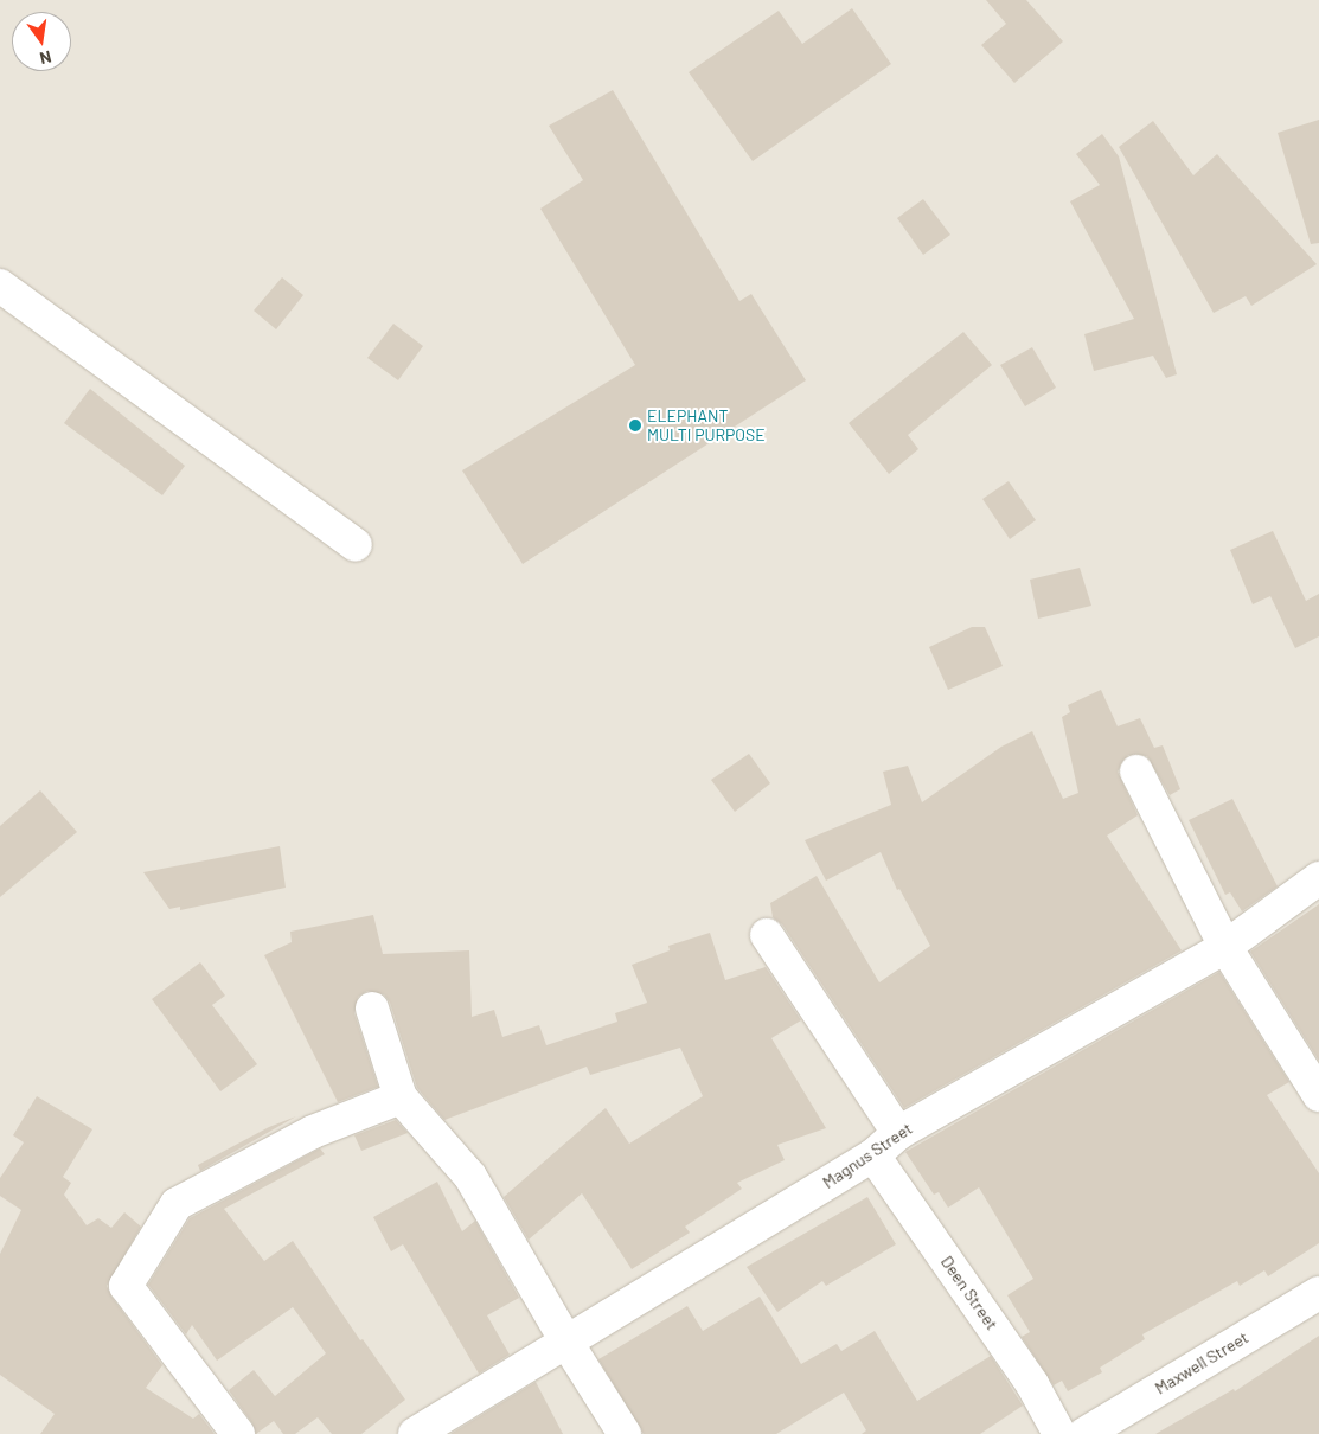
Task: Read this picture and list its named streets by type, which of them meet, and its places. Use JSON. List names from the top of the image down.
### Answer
{
  "streets": {
    "street": ["Magnus Street", "Deen Street", "Maxwell Street"]
  },
  "crossings": [
    ["Magnus Street", "Deen Street"]
  ],
  "places": ["ELEPHANT MULTI PURPOSE"],
  "north": "bottom"
}
